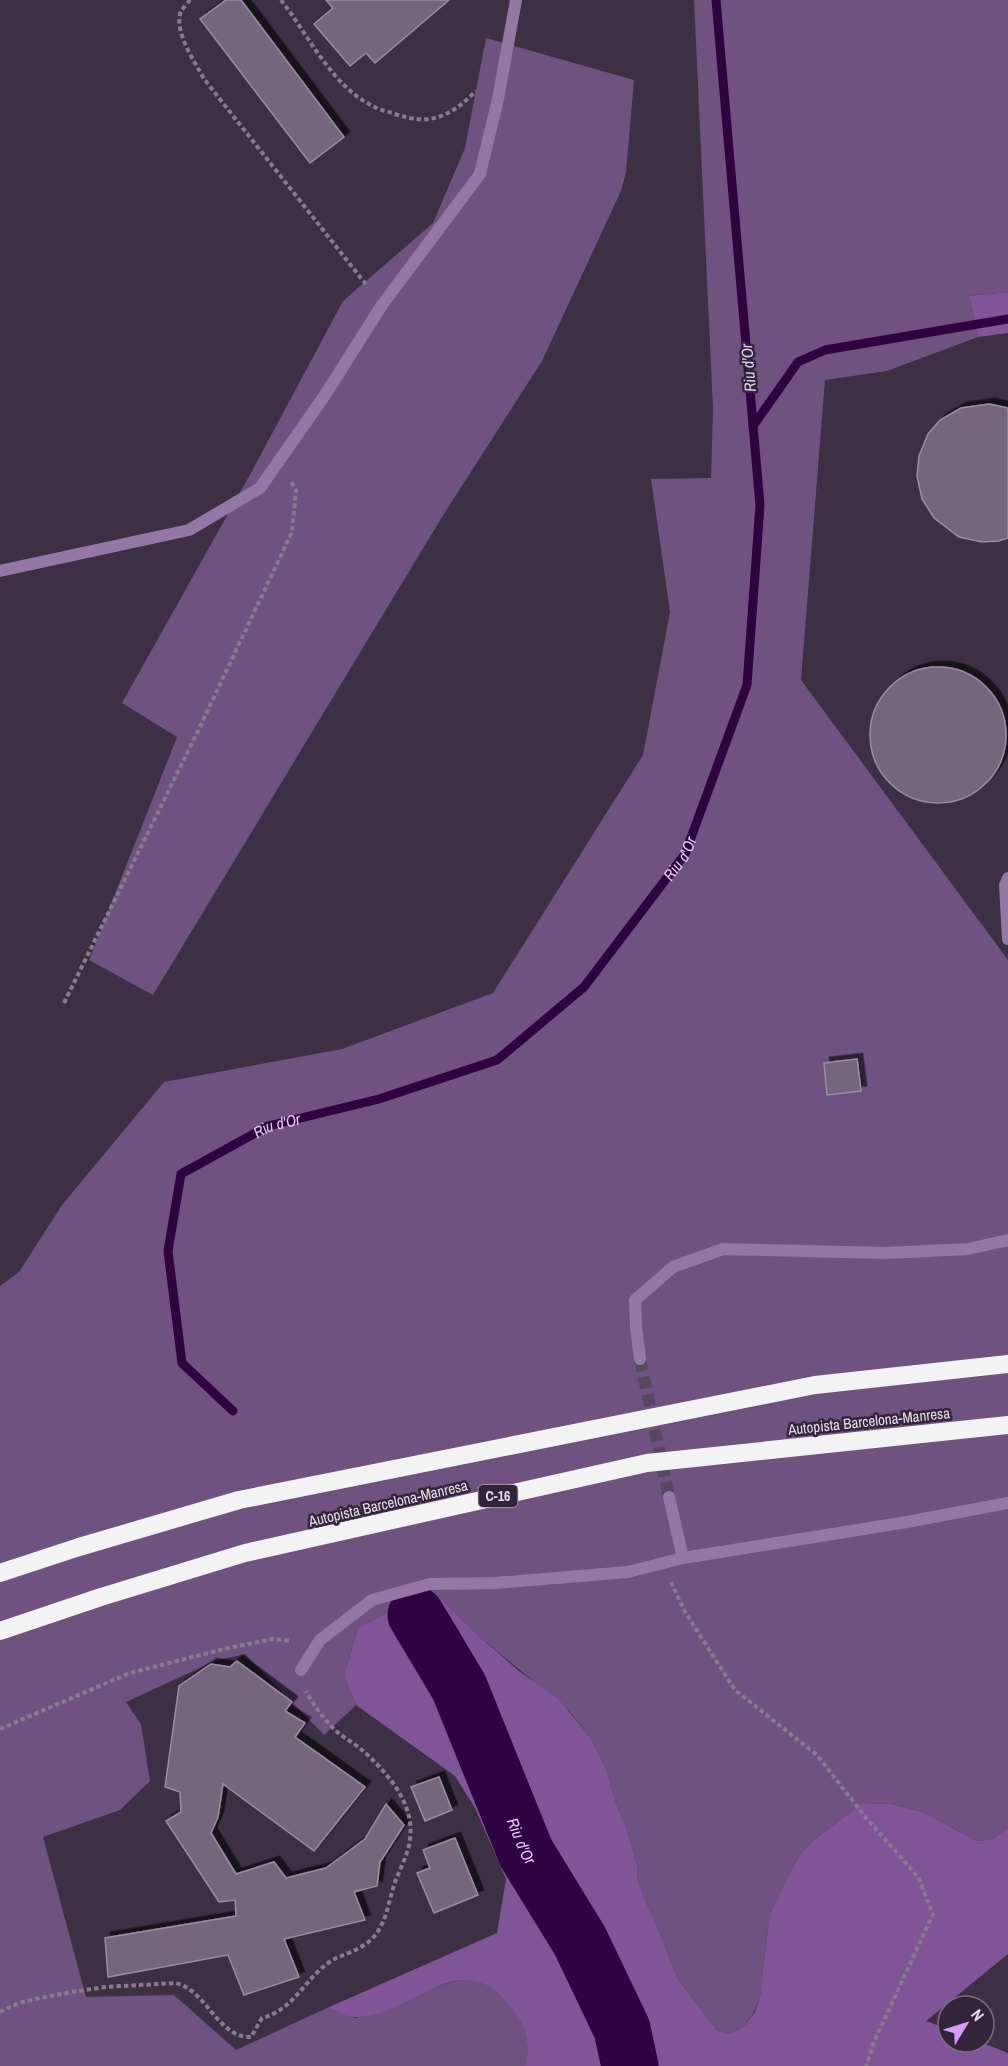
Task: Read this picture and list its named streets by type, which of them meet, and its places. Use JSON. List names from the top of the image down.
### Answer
{
  "streets": {
    "highway": ["Autopista Barcelona-Manresa", "C-16"]
  },
  "water": ["Riu d'Or"],
  "north": "top right"
}
